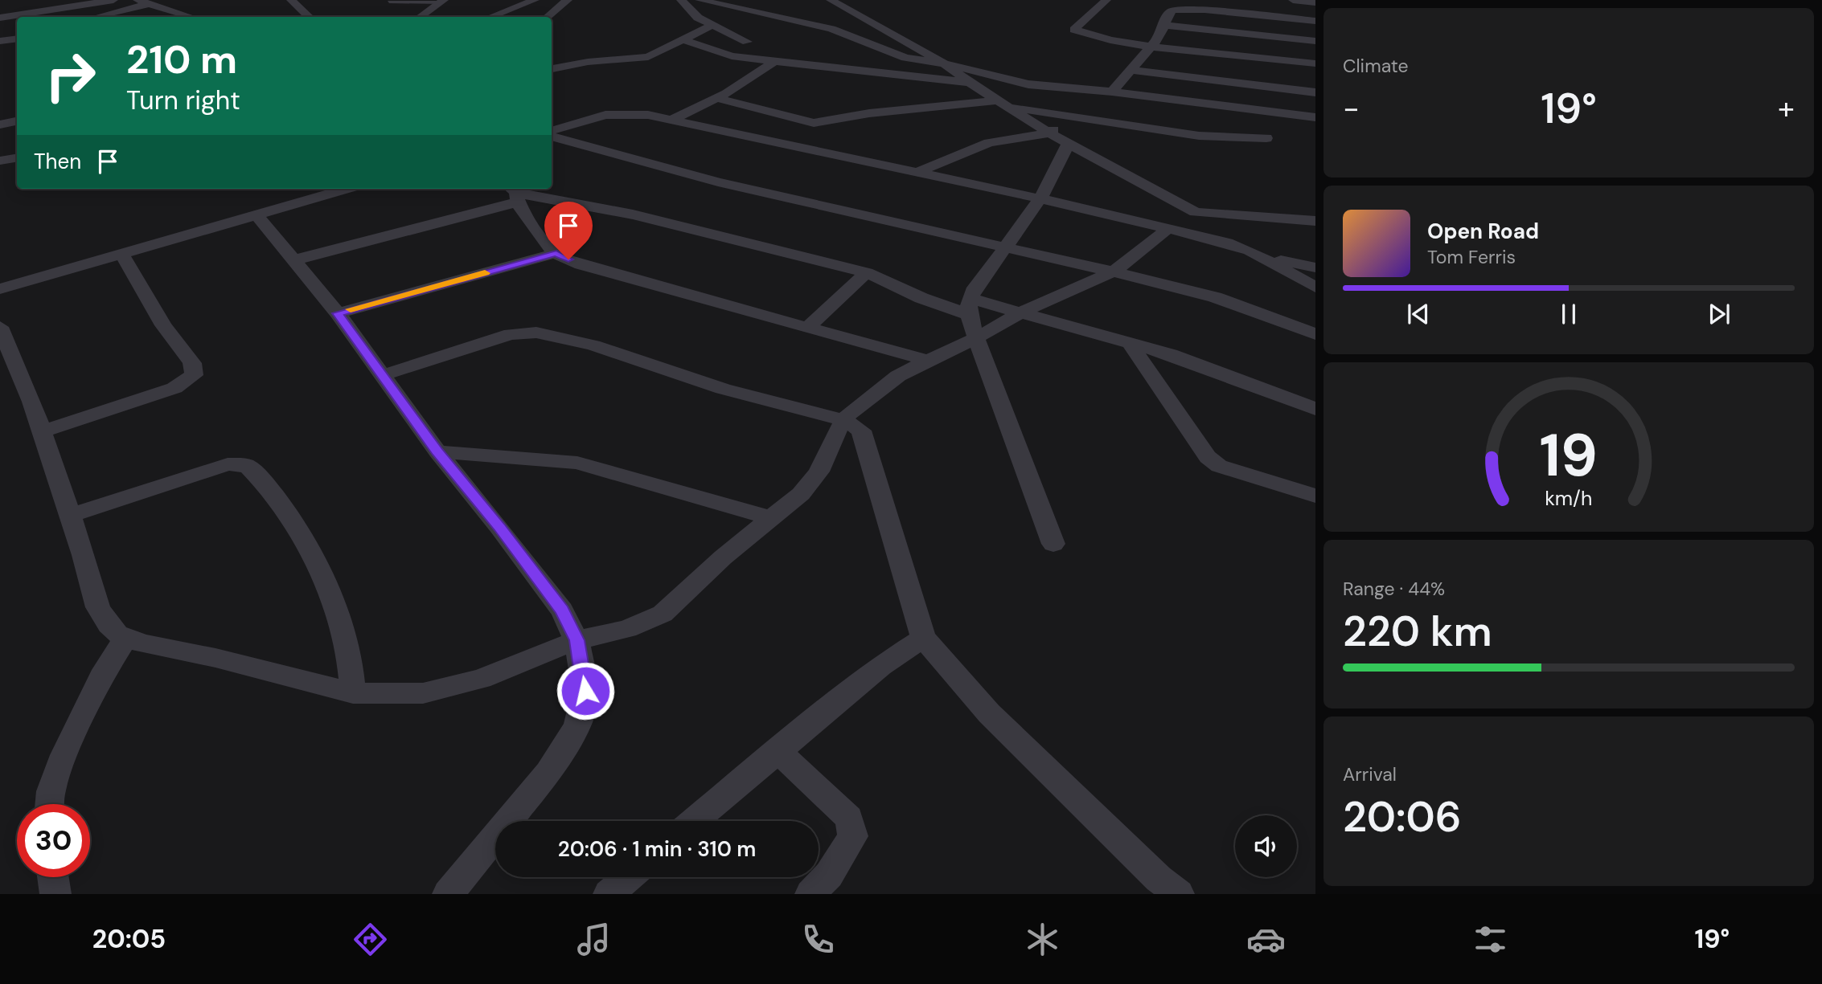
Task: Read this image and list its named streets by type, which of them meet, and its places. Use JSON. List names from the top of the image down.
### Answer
{
  "page": {
    "tile": [
      "Climate",
      ["Range · 44%", "220 km"],
      ["Arrival", "20:06"]
    ],
    "turn": ["210 m", "Turn right"],
    "heat": ["−", "19°", "+"],
    "then": "Then",
    "song": ["Open Road", "Tom Ferris"],
    "limit": "30",
    "trip": "20:06 · 1 min · 310 m",
    "tabs": ["20:05", "19°"],
    "gauge": ["19", "km/h"]
  }
}
